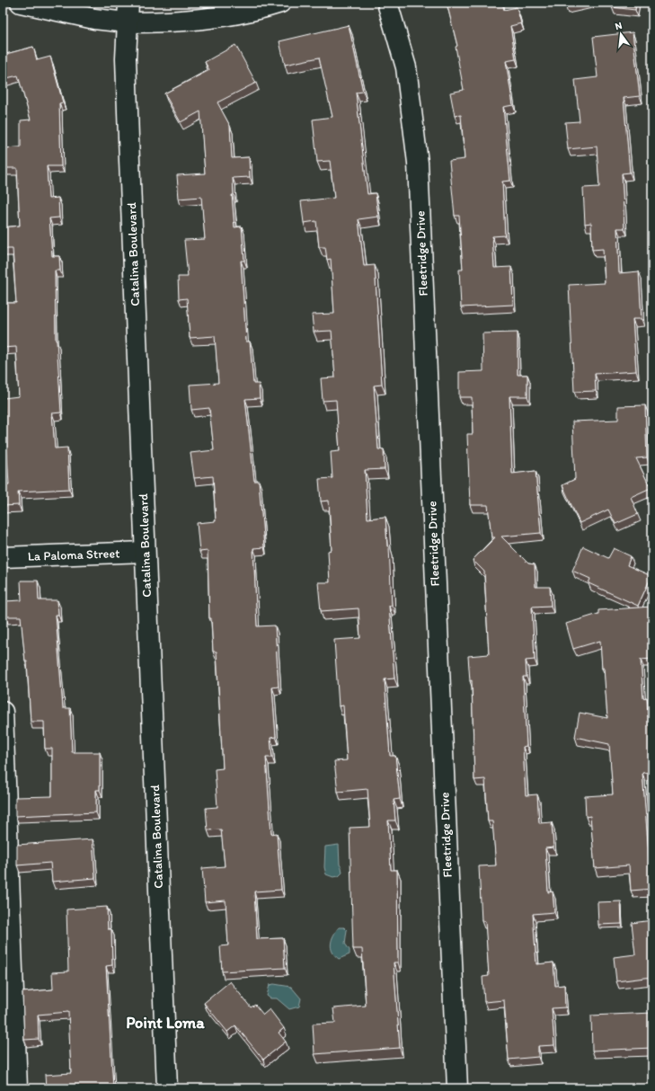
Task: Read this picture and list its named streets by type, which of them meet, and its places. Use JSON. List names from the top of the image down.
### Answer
{
  "streets": {
    "street": ["Fleetridge Drive", "Catalina Boulevard", "La Paloma Street"]
  },
  "crossings": [
    ["Catalina Boulevard", "La Paloma Street"]
  ],
  "districts": ["Point Loma"],
  "north": "top"
}
